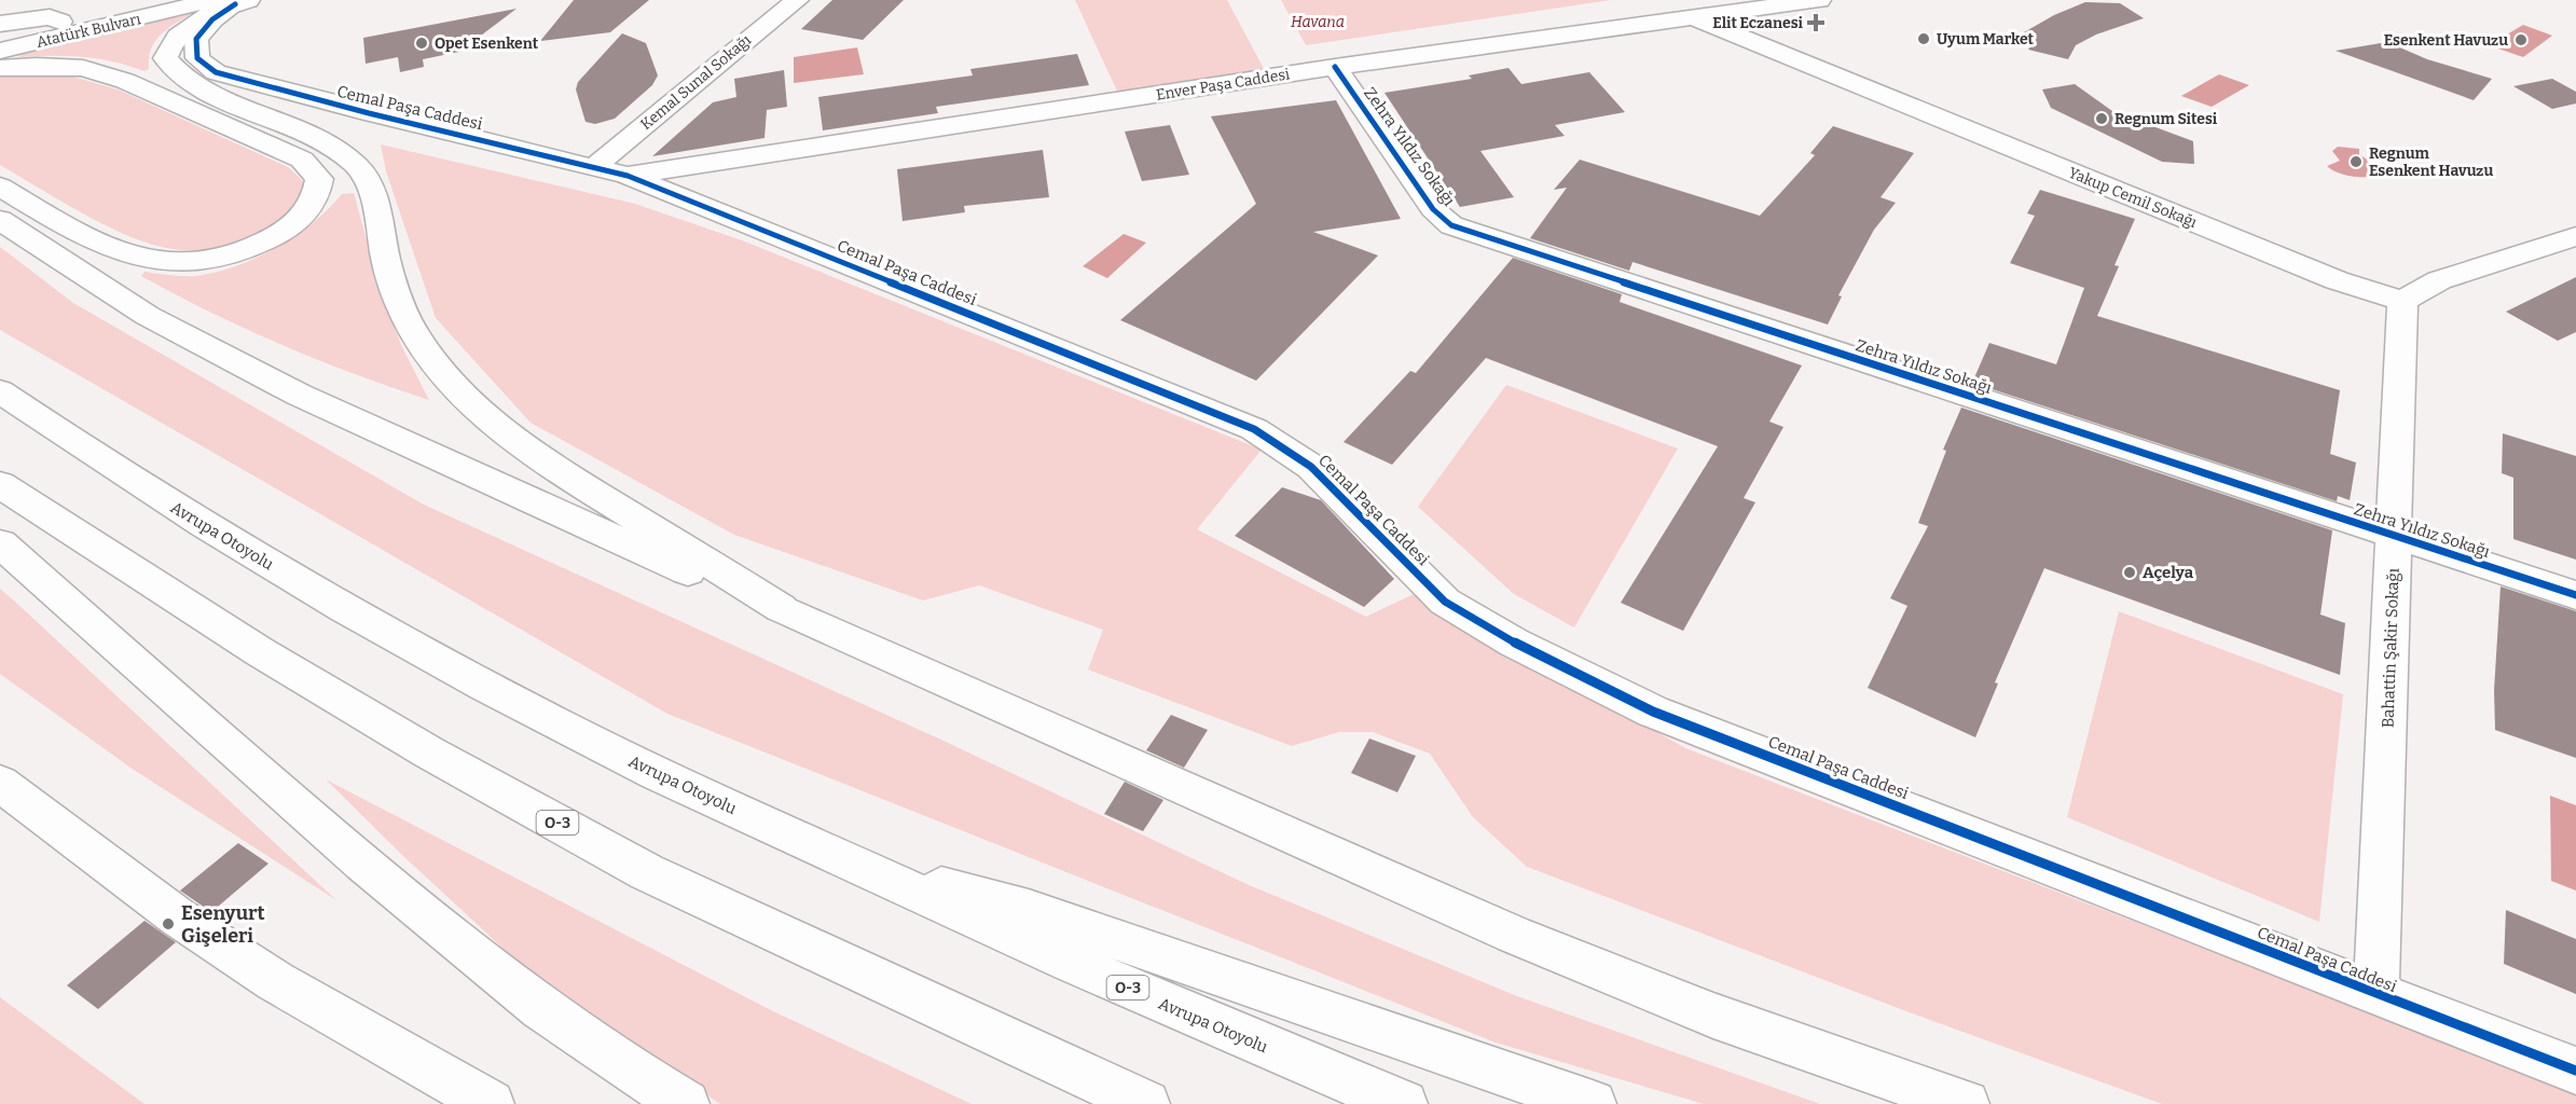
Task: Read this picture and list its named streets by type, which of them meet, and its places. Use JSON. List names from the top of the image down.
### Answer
{
  "streets": {
    "main road": [
      "Atatürk Bulvarı",
      "Kemal Sunal Sokağı",
      "Enver Paşa Caddesi",
      "Cemal Paşa Caddesi",
      "Zehra Yıldız Sokağı",
      "Yakup Cemil Sokağı",
      "Avrupa Otoyolu",
      "Bahattin Şakir Sokağı",
      "O-3"
    ]
  },
  "crossings": [
    ["Atatürk Bulvarı", "Cemal Paşa Caddesi"],
    ["Kemal Sunal Sokağı", "Enver Paşa Caddesi"],
    ["Kemal Sunal Sokağı", "Cemal Paşa Caddesi"],
    ["Enver Paşa Caddesi", "Cemal Paşa Caddesi"],
    ["Enver Paşa Caddesi", "Zehra Yıldız Sokağı"],
    ["Enver Paşa Caddesi", "Yakup Cemil Sokağı"],
    ["Cemal Paşa Caddesi", "Bahattin Şakir Sokağı"],
    ["Zehra Yıldız Sokağı", "Bahattin Şakir Sokağı"],
    ["Yakup Cemil Sokağı", "Bahattin Şakir Sokağı"]
  ],
  "parks": ["Havana"],
  "places": {
    "health": ["Elit Eczanesi"],
    "other": [
      "Uyum Market",
      "Esenkent Havuzu",
      "Opet Esenkent",
      "Regnum Sitesi",
      "Regnum Esenkent Havuzu",
      "Açelya",
      "Esenyurt Gişeleri"
    ]
  }
}
